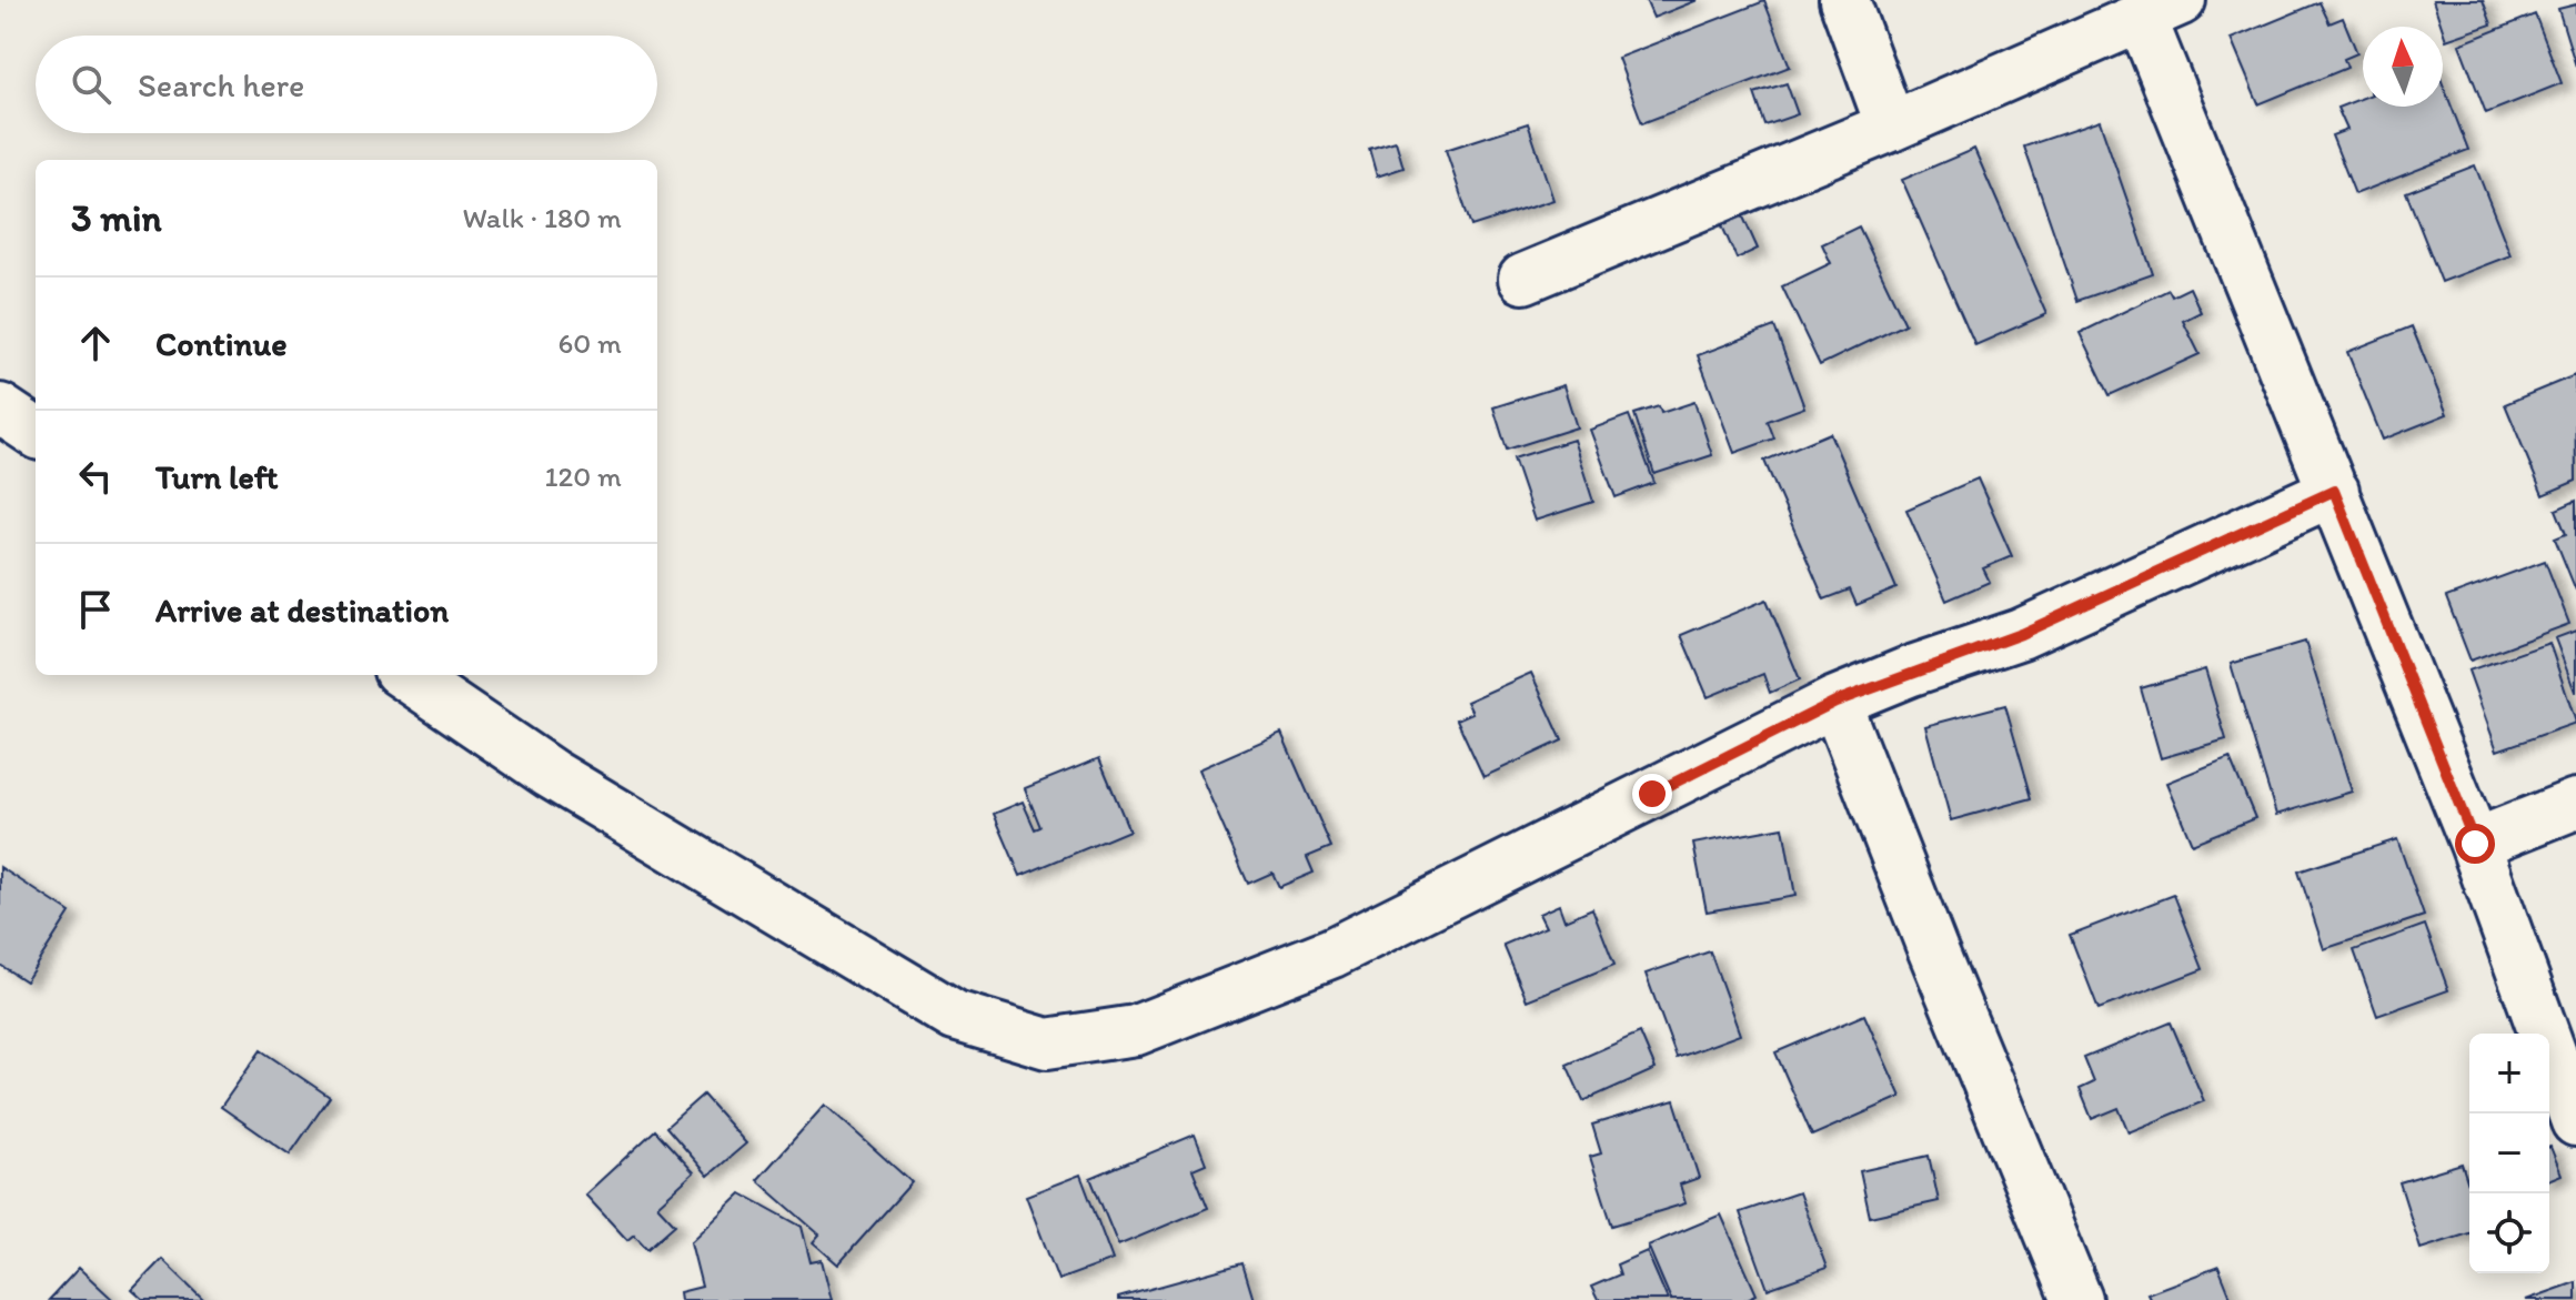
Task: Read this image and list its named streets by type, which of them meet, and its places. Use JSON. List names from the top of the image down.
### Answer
{
  "north": "top",
  "page": {
    "search": "Search here",
    "heading": ["3 min", "Walk · 180 m"],
    "list": [
      ["Continue", "60 m"],
      ["Turn left", "120 m"],
      "Arrive at destination"
    ],
    "map_buttons": ["+", "−"]
  }
}
